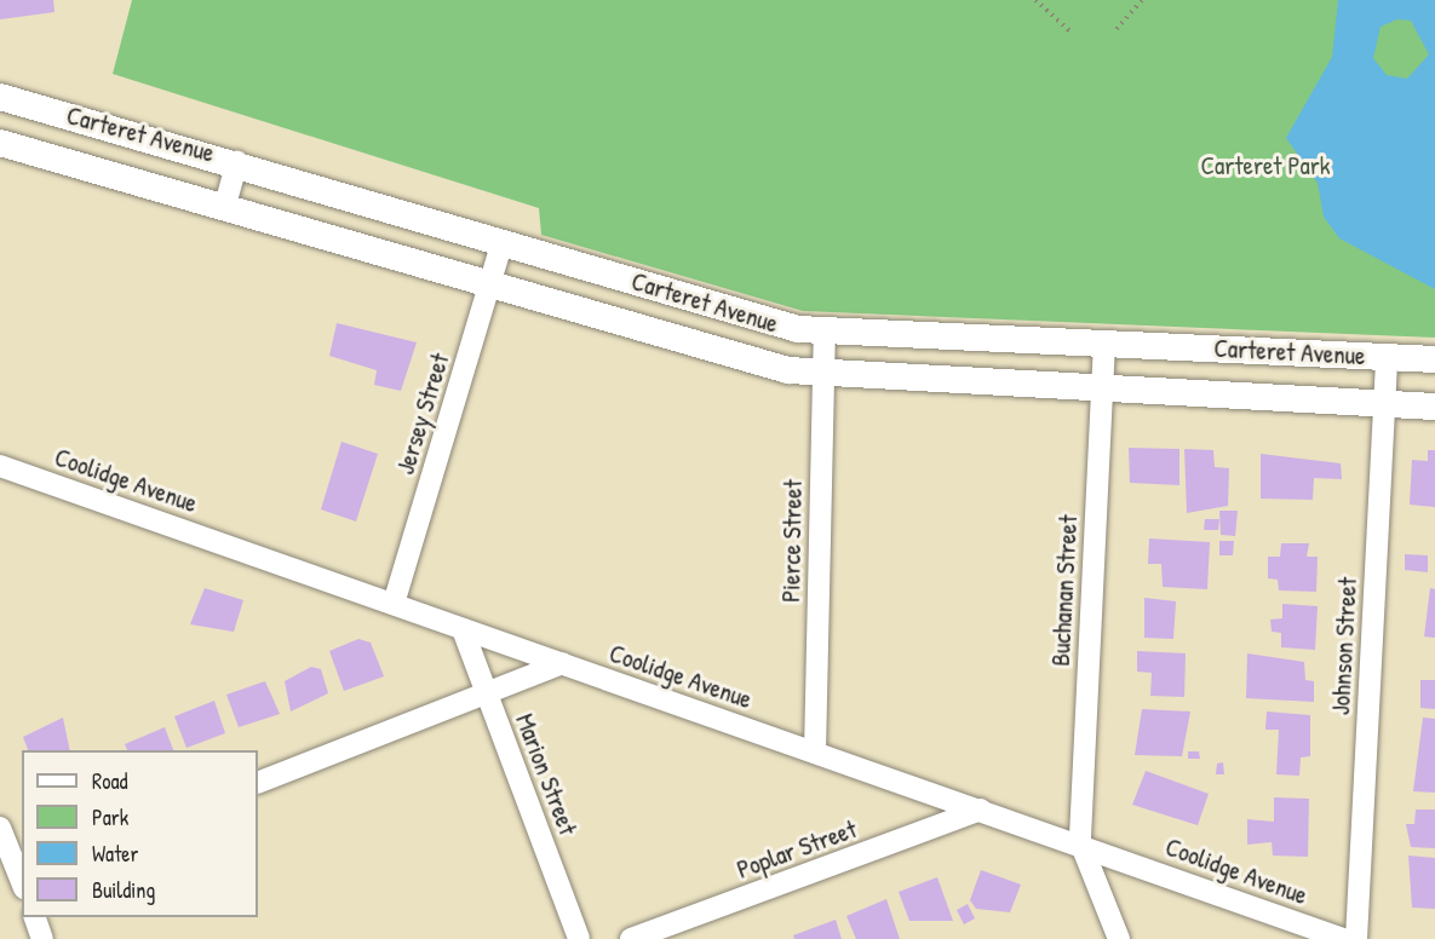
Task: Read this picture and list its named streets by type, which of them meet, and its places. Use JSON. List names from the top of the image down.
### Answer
{
  "streets": {
    "street": [
      "Carteret Avenue",
      "Jersey Street",
      "Coolidge Avenue",
      "Pierce Street",
      "Buchanan Street",
      "Johnson Street",
      "Marion Street",
      "Poplar Street"
    ]
  },
  "crossings": [
    ["Carteret Avenue", "Jersey Street"],
    ["Carteret Avenue", "Pierce Street"],
    ["Carteret Avenue", "Buchanan Street"],
    ["Carteret Avenue", "Johnson Street"],
    ["Jersey Street", "Coolidge Avenue"],
    ["Coolidge Avenue", "Pierce Street"],
    ["Coolidge Avenue", "Buchanan Street"],
    ["Coolidge Avenue", "Marion Street"],
    ["Coolidge Avenue", "Poplar Street"]
  ],
  "parks": ["Carteret Park"],
  "legend": [
    "Road",
    "Park",
    "Water",
    "Building"
  ]
}
